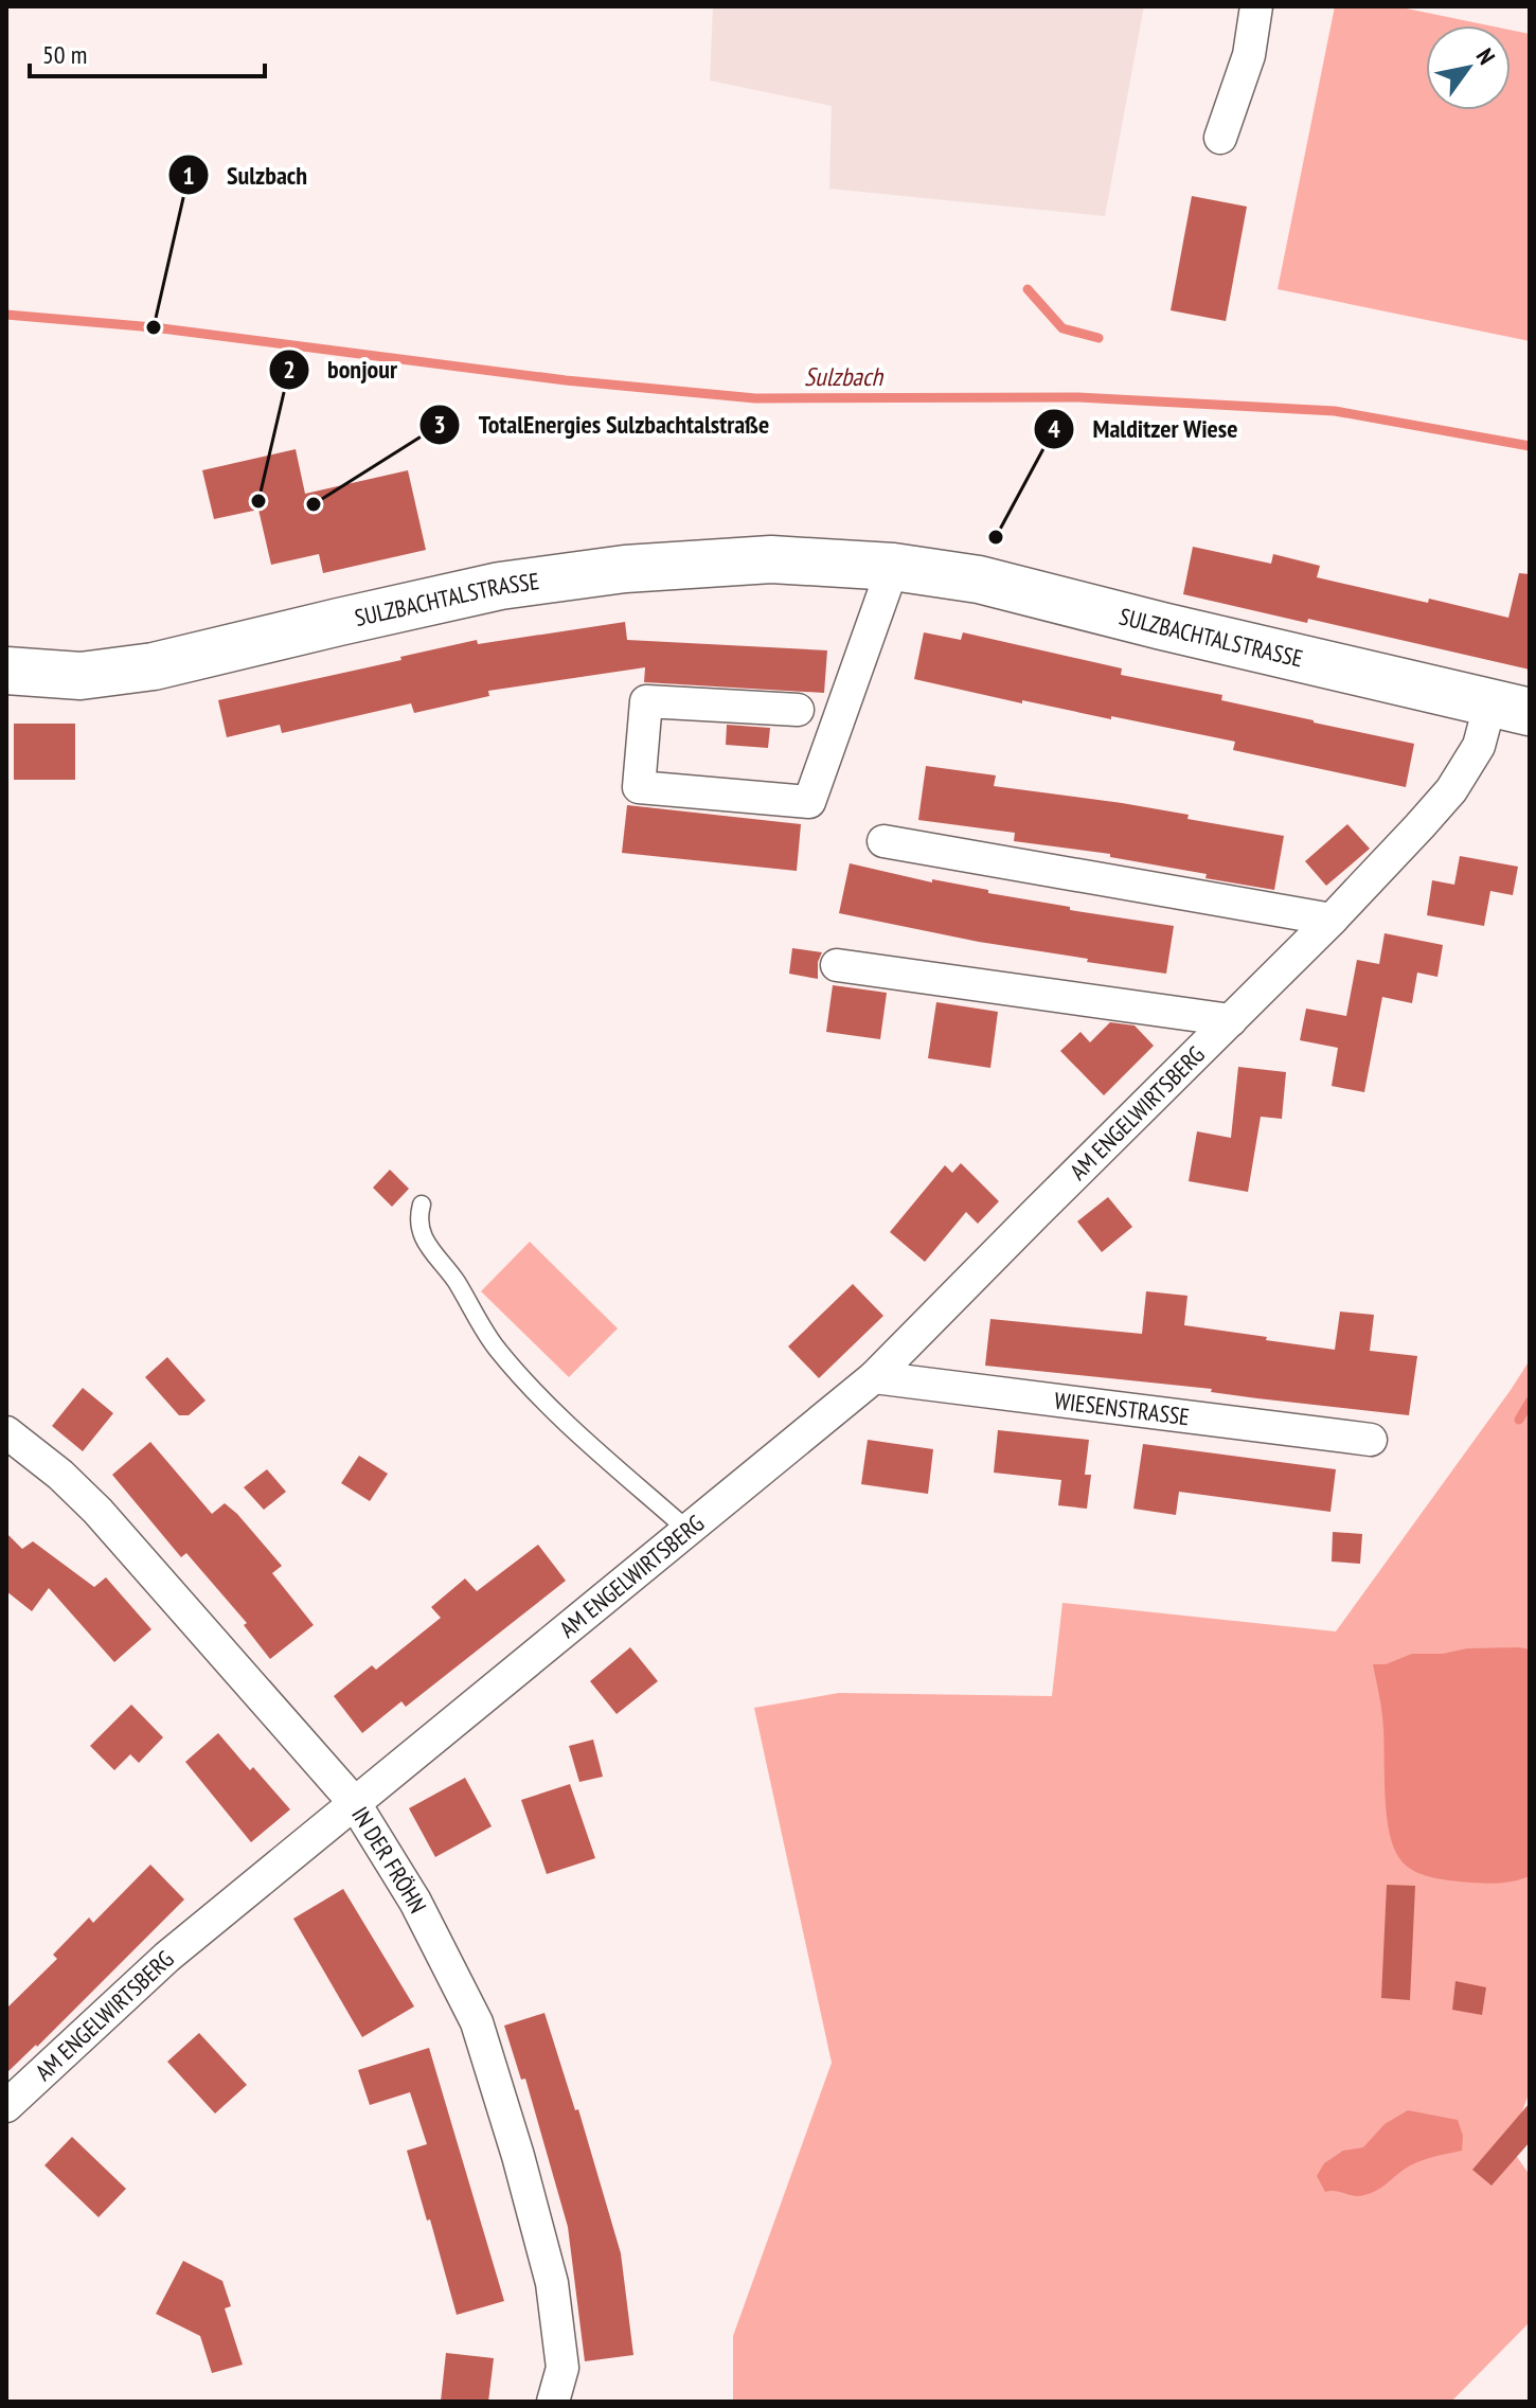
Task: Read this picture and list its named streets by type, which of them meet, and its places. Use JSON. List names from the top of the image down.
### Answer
{
  "streets": {
    "main road": ["SULZBACHTALSTRASSE"],
    "street": ["AM ENGELWIRTSBERG", "WIESENSTRASSE", "IN DER FRÖHN"]
  },
  "crossings": [
    ["SULZBACHTALSTRASSE", "AM ENGELWIRTSBERG"],
    ["AM ENGELWIRTSBERG", "WIESENSTRASSE"],
    ["AM ENGELWIRTSBERG", "IN DER FRÖHN"]
  ],
  "water": ["Sulzbach"],
  "places": [
    "Sulzbach",
    "bonjour",
    "TotalEnergies Sulzbachtalstraße",
    "Malditzer Wiese"
  ],
  "scale_bar": "50 m",
  "north": "top right"
}
